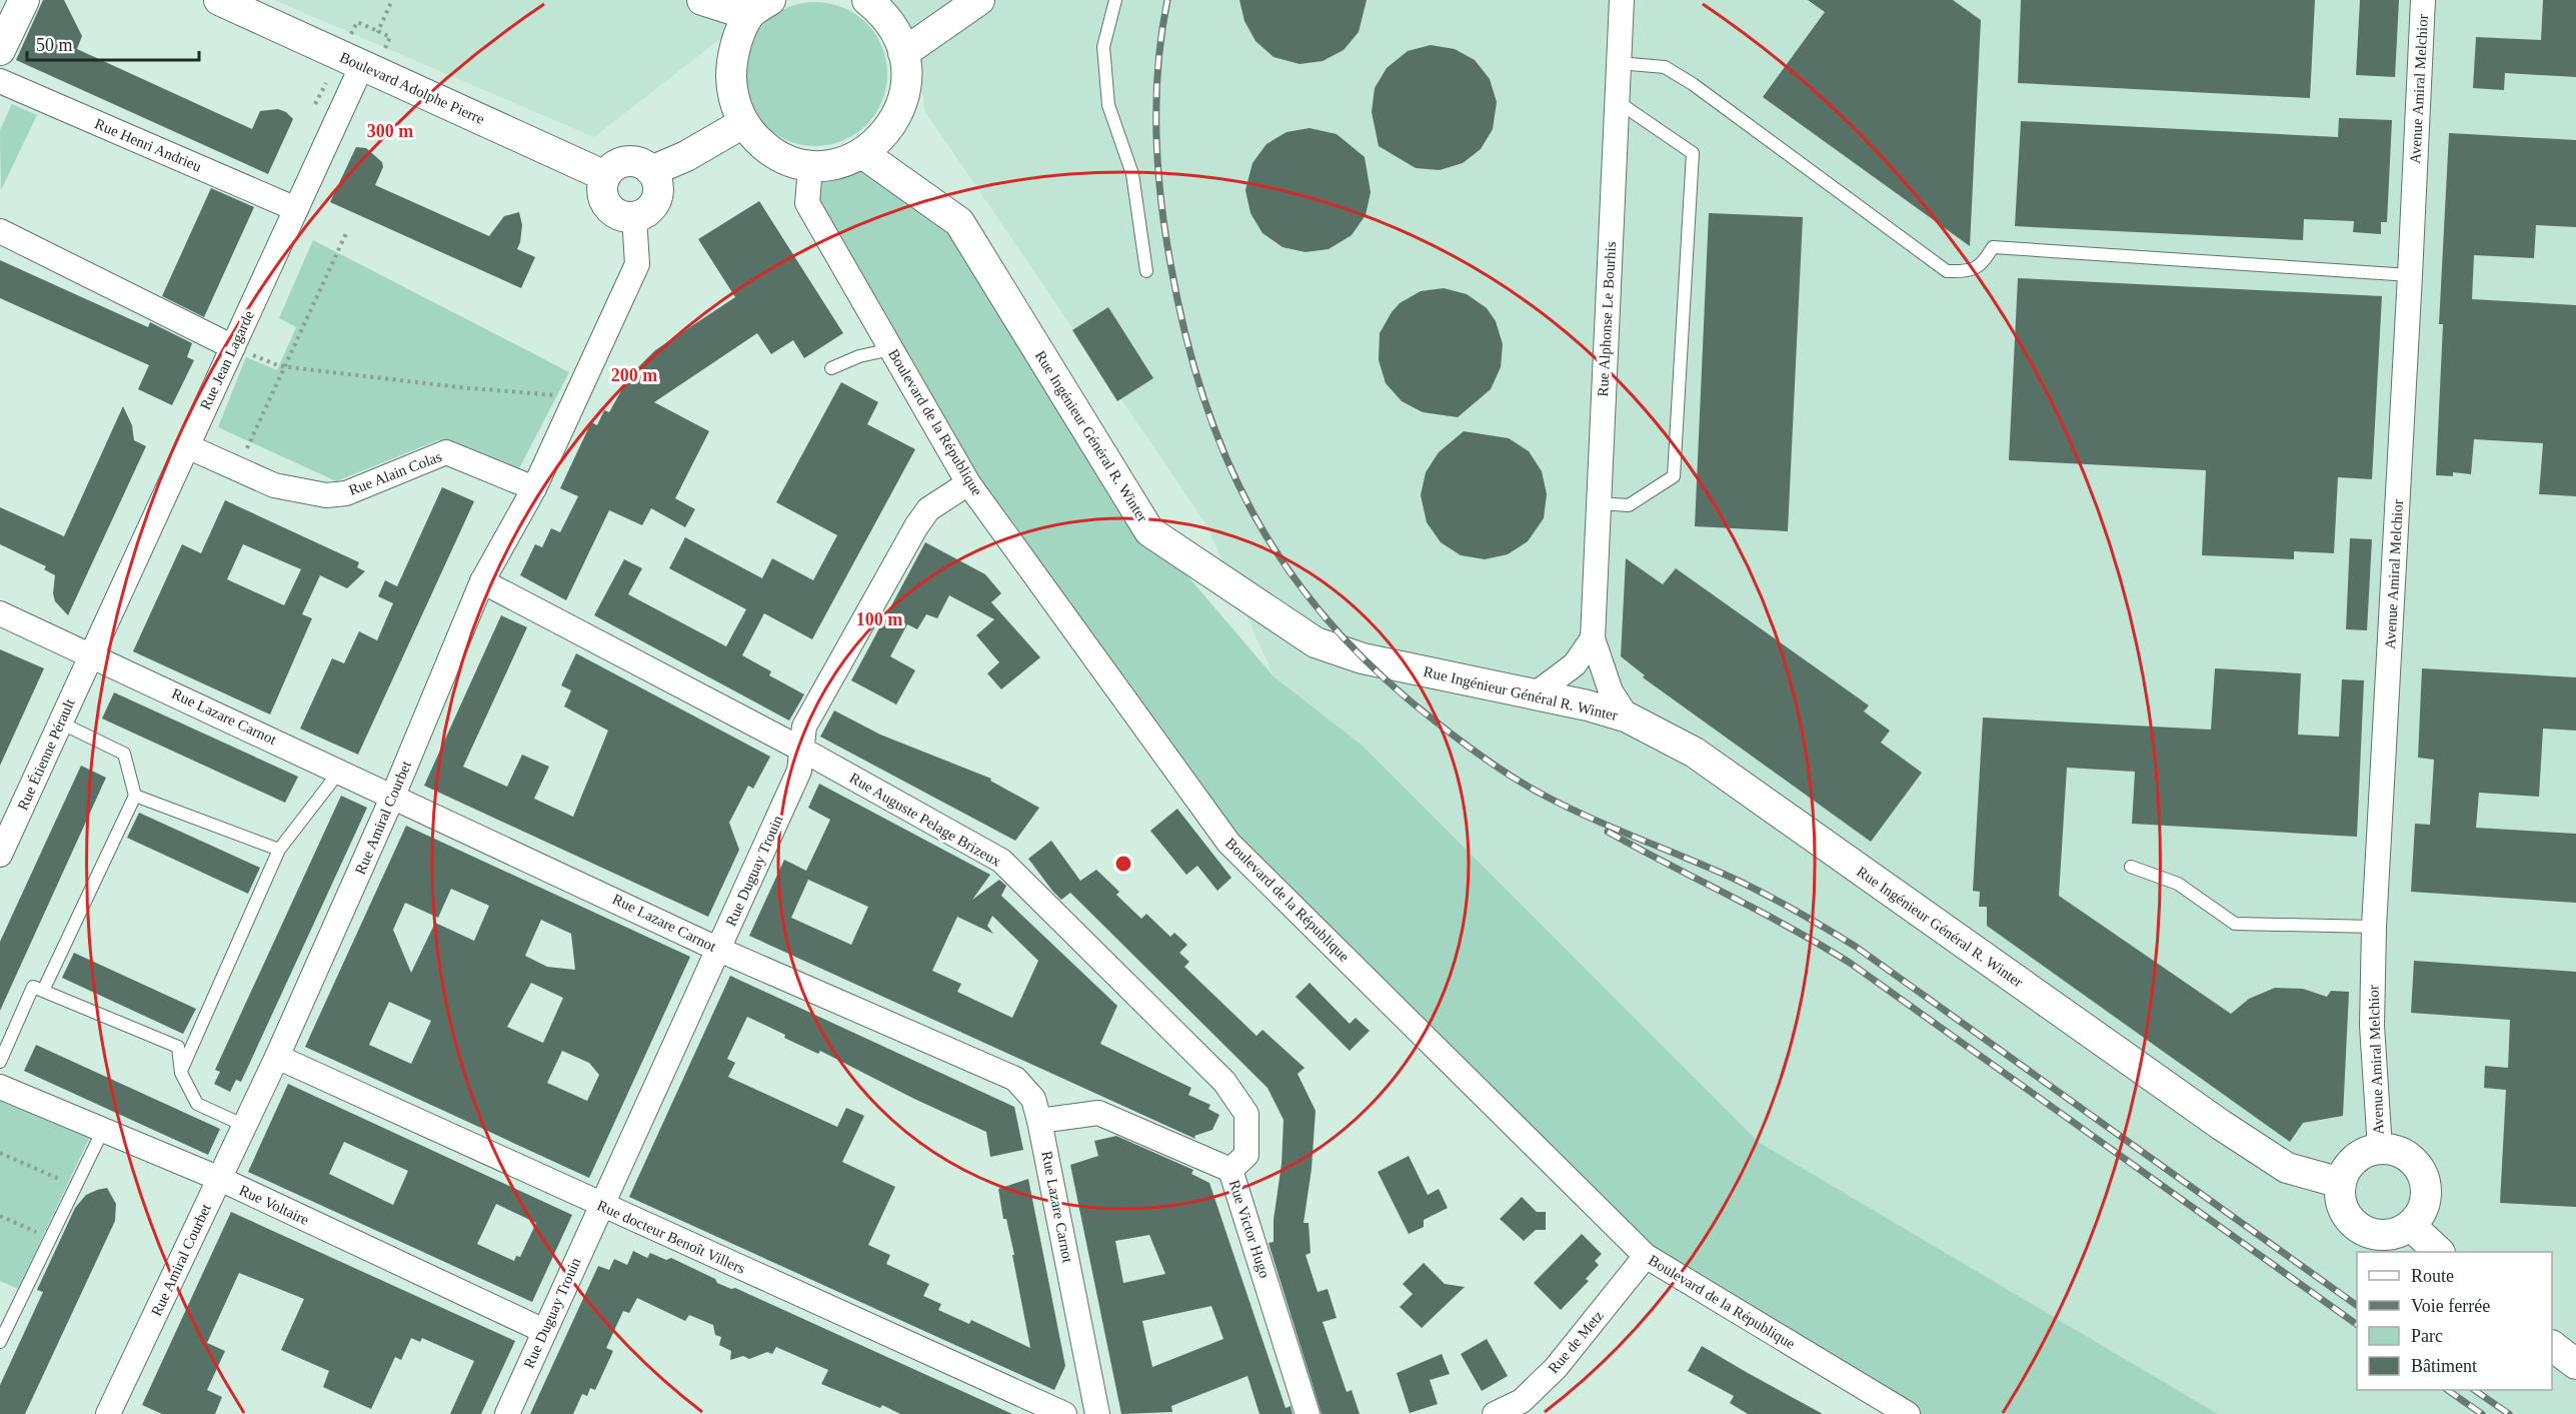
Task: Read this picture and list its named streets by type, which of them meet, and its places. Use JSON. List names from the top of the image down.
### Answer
{
  "streets": {
    "street": [
      "Boulevard Adolphe Pierre",
      "Avenue Amiral Melchior",
      "Rue Henri Andrieu",
      "Rue Alphonse Le Bourhis",
      "Rue Jean Lagarde",
      "Boulevard de la République",
      "Rue Ingénieur Général R. Winter",
      "Rue Alain Colas",
      "Rue Lazare Carnot",
      "Rue Étienne Pérault",
      "Rue Amiral Courbet",
      "Rue Auguste Pelage Brizeux",
      "Rue Duguay Trouin",
      "Rue Voltaire",
      "Rue Victor Hugo",
      "Rue docteur Benoît Villers",
      "Rue de Metz"
    ]
  },
  "crossings": [
    ["Boulevard Adolphe Pierre", "Rue Jean Lagarde"],
    ["Boulevard Adolphe Pierre", "Rue Amiral Courbet"],
    ["Avenue Amiral Melchior", "Rue Ingénieur Général R. Winter"],
    ["Rue Henri Andrieu", "Rue Jean Lagarde"],
    ["Rue Alphonse Le Bourhis", "Rue Ingénieur Général R. Winter"],
    ["Rue Jean Lagarde", "Rue Alain Colas"],
    ["Rue Jean Lagarde", "Rue Lazare Carnot"],
    ["Rue Jean Lagarde", "Rue Étienne Pérault"],
    ["Boulevard de la République", "Rue Duguay Trouin"],
    ["Boulevard de la République", "Rue de Metz"],
    ["Rue Alain Colas", "Rue Amiral Courbet"],
    ["Rue Lazare Carnot", "Rue Étienne Pérault"],
    ["Rue Lazare Carnot", "Rue Amiral Courbet"],
    ["Rue Lazare Carnot", "Rue Duguay Trouin"],
    ["Rue Lazare Carnot", "Rue Victor Hugo"],
    ["Rue Amiral Courbet", "Rue Auguste Pelage Brizeux"],
    ["Rue Amiral Courbet", "Rue Voltaire"],
    ["Rue Amiral Courbet", "Rue docteur Benoît Villers"],
    ["Rue Auguste Pelage Brizeux", "Rue Duguay Trouin"],
    ["Rue Auguste Pelage Brizeux", "Rue Victor Hugo"],
    ["Rue Duguay Trouin", "Rue Voltaire"],
    ["Rue Duguay Trouin", "Rue docteur Benoît Villers"]
  ],
  "legend": [
    "Route",
    "Voie ferrée",
    "Parc",
    "Bâtiment"
  ],
  "scale_bar": "50 m",
  "rings": ["300 m", "200 m", "100 m"]
}
